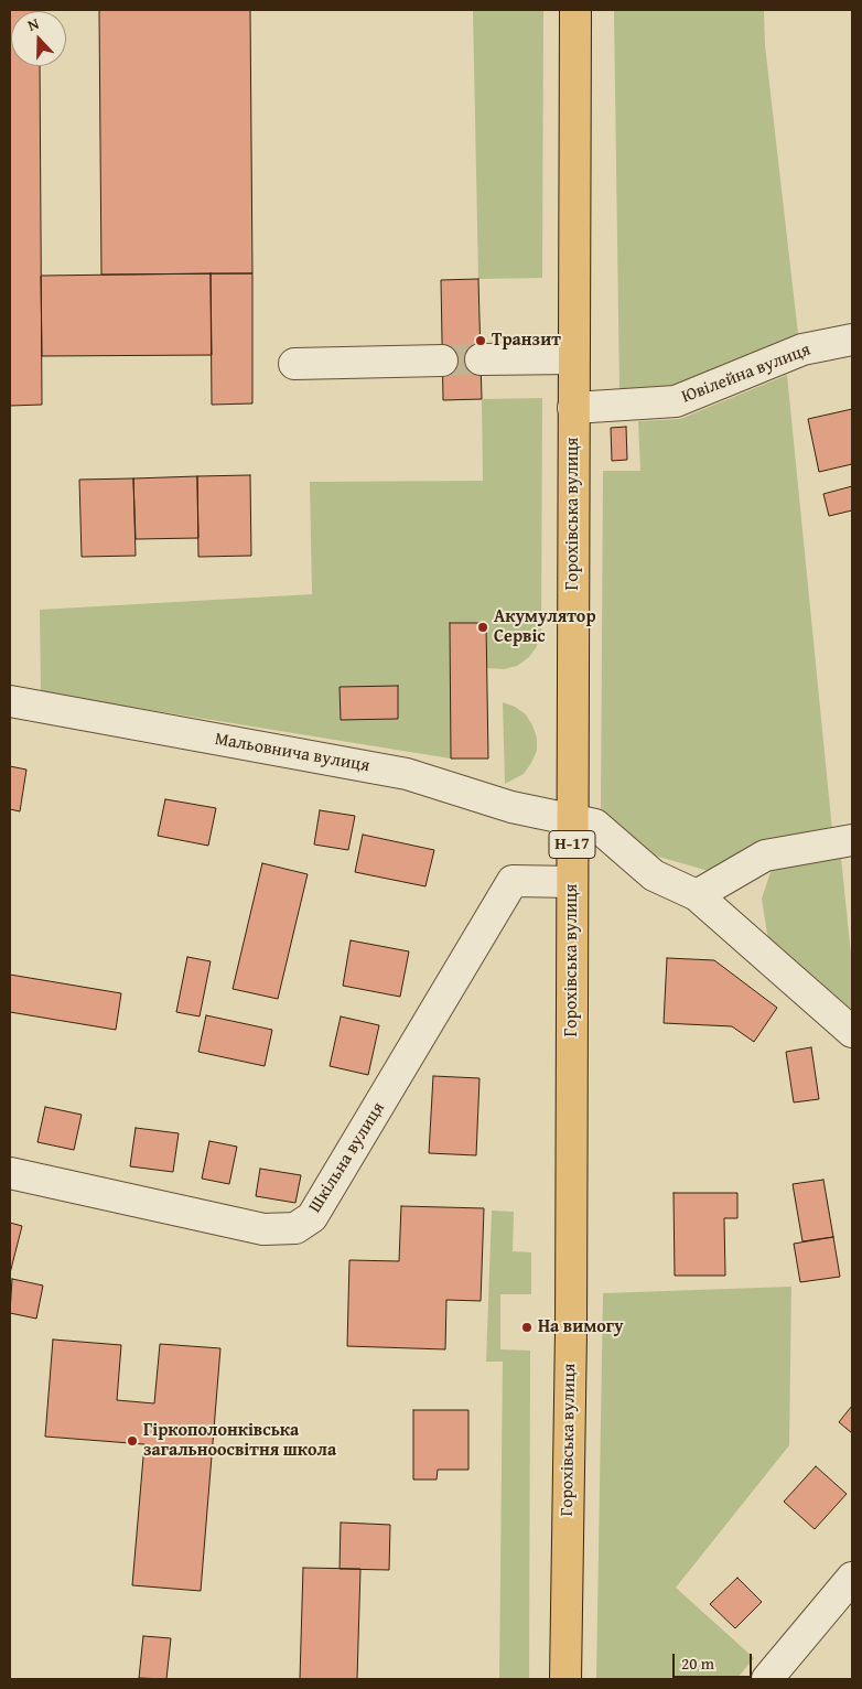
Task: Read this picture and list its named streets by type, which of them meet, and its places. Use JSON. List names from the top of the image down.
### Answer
{
  "streets": {
    "main road": ["Горохівська вулиця", "Н-17"],
    "street": ["Ювілейна вулиця", "Мальовнича вулиця", "Шкільна вулиця"]
  },
  "crossings": [
    ["Ювілейна вулиця", "Горохівська вулиця"],
    ["Горохівська вулиця", "Мальовнича вулиця"],
    ["Горохівська вулиця", "Шкільна вулиця"]
  ],
  "places": [
    "Транзит",
    "Акумулятор Сервіс",
    "На вимогу",
    "Гіркополонківська загальноосвітня школа"
  ],
  "scale_bar": "20 m",
  "north": "top"
}
